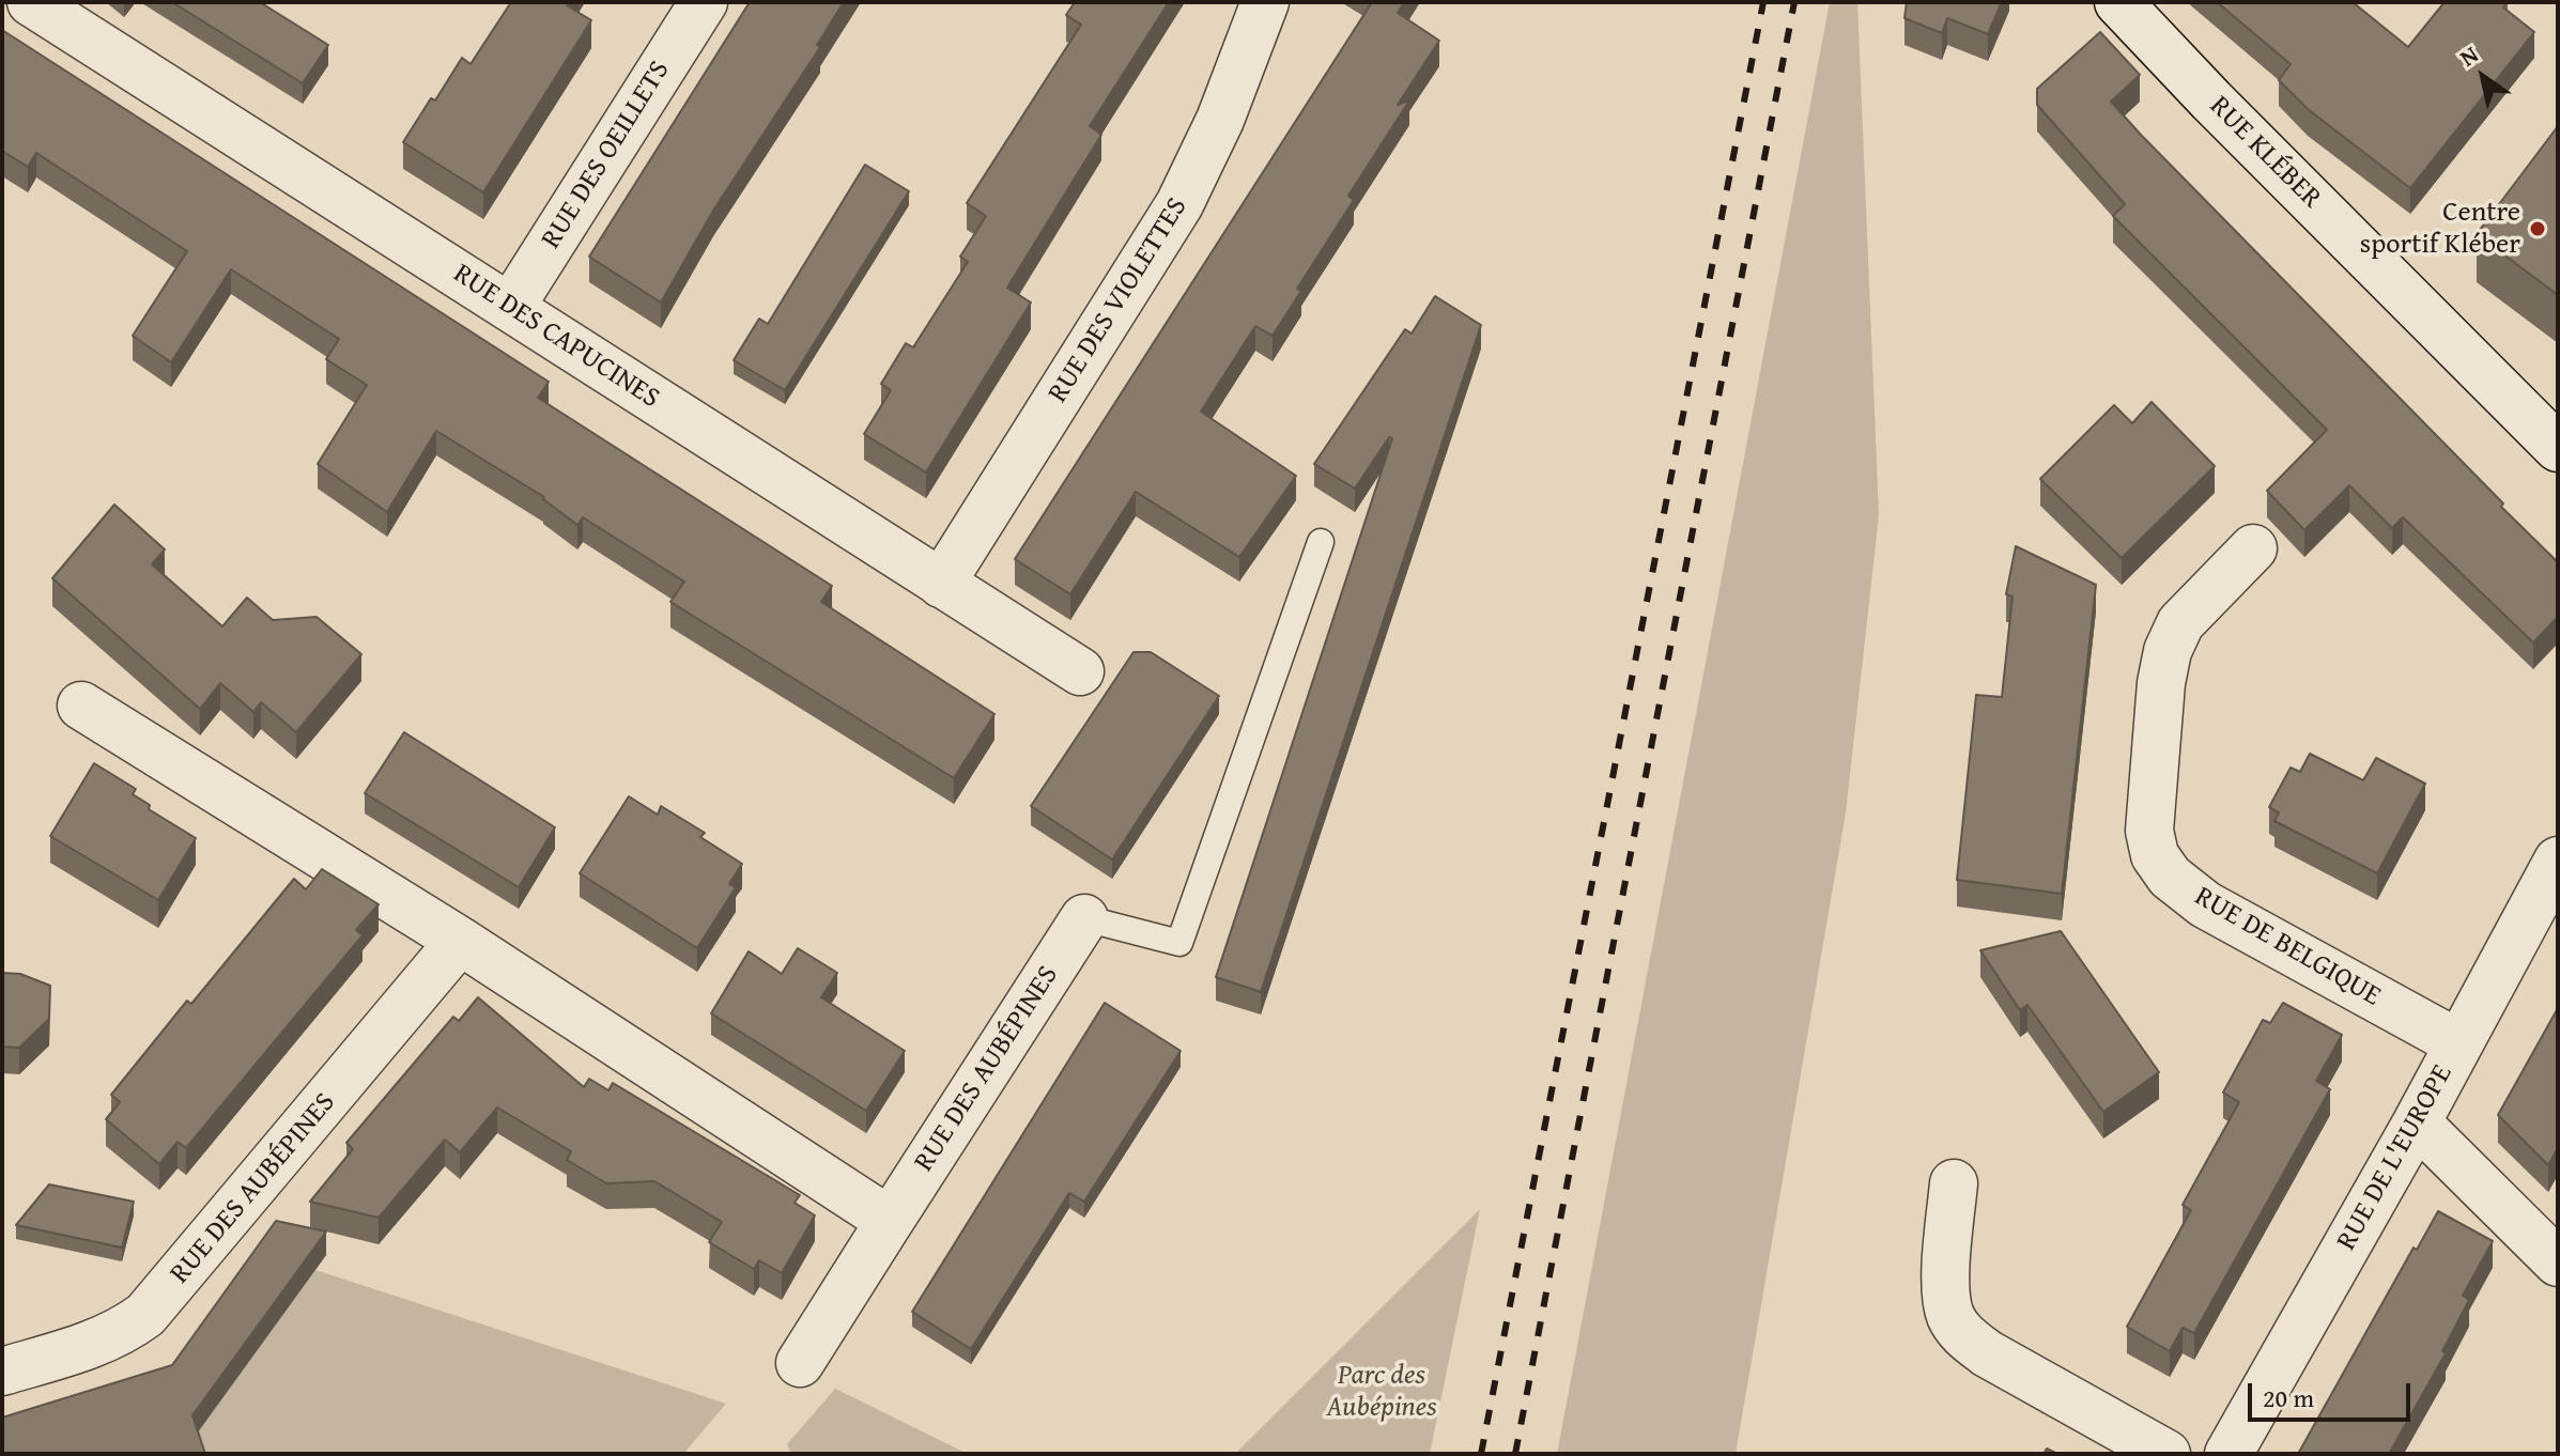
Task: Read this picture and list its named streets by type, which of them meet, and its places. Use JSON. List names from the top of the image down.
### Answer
{
  "streets": {
    "street": [
      "RUE KLÉBER",
      "RUE DES OEILLETS",
      "RUE DES VIOLETTES",
      "RUE DES CAPUCINES",
      "RUE DE BELGIQUE",
      "RUE DES AUBÉPINES",
      "RUE DE L'EUROPE"
    ]
  },
  "crossings": [
    ["RUE DES OEILLETS", "RUE DES CAPUCINES"],
    ["RUE DES VIOLETTES", "RUE DES CAPUCINES"],
    ["RUE DE BELGIQUE", "RUE DE L'EUROPE"]
  ],
  "parks": ["Parc des Aubépines"],
  "places": ["Centre sportif Kléber"],
  "scale_bar": "20 m",
  "north": "top left"
}
